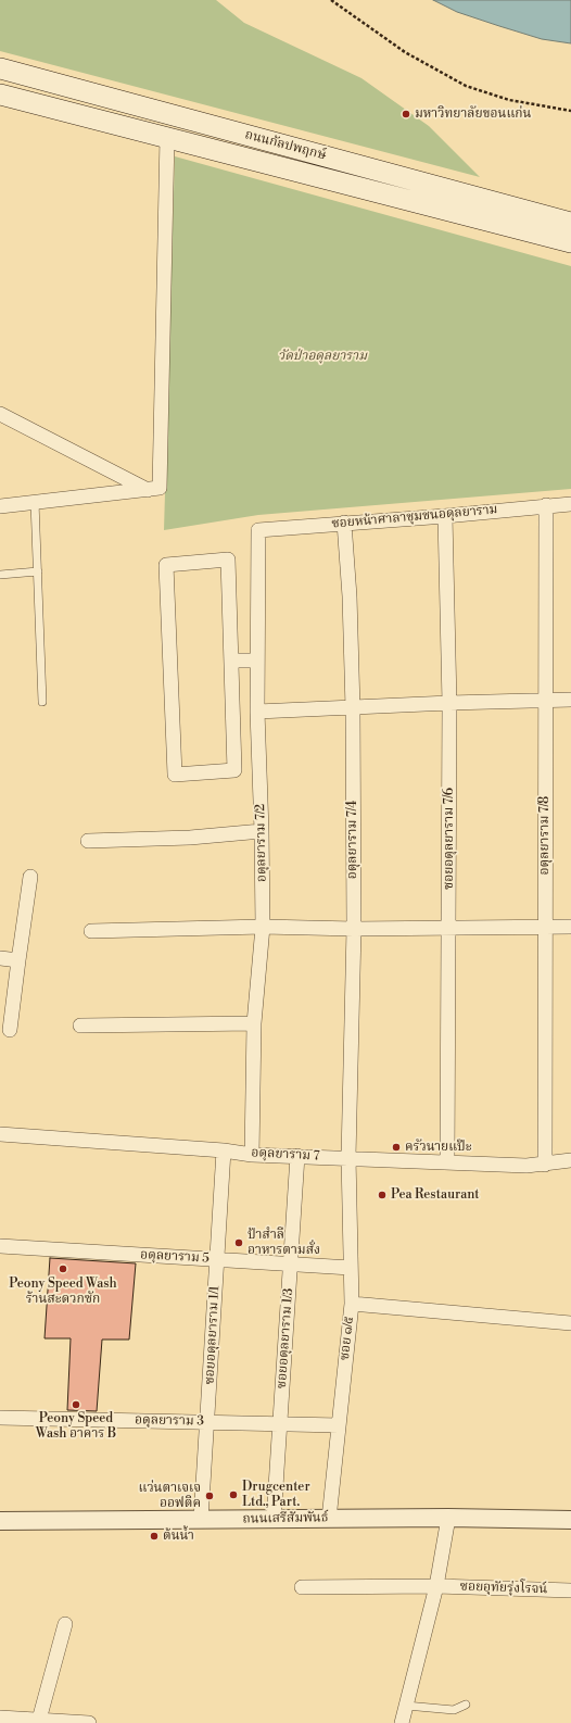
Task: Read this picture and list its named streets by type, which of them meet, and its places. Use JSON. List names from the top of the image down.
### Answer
{
  "streets": {
    "main road": ["ถนนกัลปพฤกษ์"],
    "street": [
      "ซอยหน้าศาลาชุมชนอดุลยาราม",
      "อดุลยาราม 7/8",
      "ซอยอดุลยาราม 7/6",
      "อดุลยาราม 7/4",
      "อดุลยาราม 7/2",
      "อดุลยาราม 7",
      "อดุลยาราม 5",
      "ซอยอดุลยาราม 1/1",
      "ซอยอดุลยาราม 1/3",
      "ซอย ๑/๕",
      "อดุลยาราม 3",
      "ถนนเสรีสัมพันธ์",
      "ซอยอุทัยรุ่งโรจน์"
    ]
  },
  "crossings": [
    ["ซอยหน้าศาลาชุมชนอดุลยาราม", "อดุลยาราม 7/8"],
    ["ซอยหน้าศาลาชุมชนอดุลยาราม", "ซอยอดุลยาราม 7/6"],
    ["ซอยหน้าศาลาชุมชนอดุลยาราม", "อดุลยาราม 7/4"],
    ["ซอยหน้าศาลาชุมชนอดุลยาราม", "อดุลยาราม 7/2"],
    ["อดุลยาราม 7/8", "อดุลยาราม 7"],
    ["ซอยอดุลยาราม 7/6", "อดุลยาราม 7"],
    ["อดุลยาราม 7/4", "อดุลยาราม 7"],
    ["อดุลยาราม 7/4", "ซอย ๑/๕"],
    ["อดุลยาราม 7/2", "อดุลยาราม 7"],
    ["อดุลยาราม 7", "ซอยอดุลยาราม 1/1"],
    ["อดุลยาราม 7", "ซอยอดุลยาราม 1/3"],
    ["อดุลยาราม 7", "ซอย ๑/๕"],
    ["อดุลยาราม 5", "ซอยอดุลยาราม 1/1"],
    ["อดุลยาราม 5", "ซอยอดุลยาราม 1/3"],
    ["อดุลยาราม 5", "ซอย ๑/๕"],
    ["ซอยอดุลยาราม 1/1", "อดุลยาราม 3"],
    ["ซอยอดุลยาราม 1/1", "ถนนเสรีสัมพันธ์"],
    ["ซอยอดุลยาราม 1/3", "อดุลยาราม 3"],
    ["ซอยอดุลยาราม 1/3", "ถนนเสรีสัมพันธ์"],
    ["ซอย ๑/๕", "อดุลยาราม 3"],
    ["ซอย ๑/๕", "ถนนเสรีสัมพันธ์"]
  ],
  "parks": ["วัดป่าอดุลยาราม"],
  "places": [
    "มหาวิทยาลัยขอนแก่น",
    "ครัวนายแป๊ะ",
    "Pea Restaurant",
    "ป้าสำลี อาหารตามสั่ง",
    "Peony Speed Wash ร้านสะดวกซัก",
    "Peony Speed Wash อาคาร B",
    "Drugcenter Ltd., Part.",
    "แว่นตาเจเจ ออฟติค",
    "ต้นน้ำ"
  ]
}
